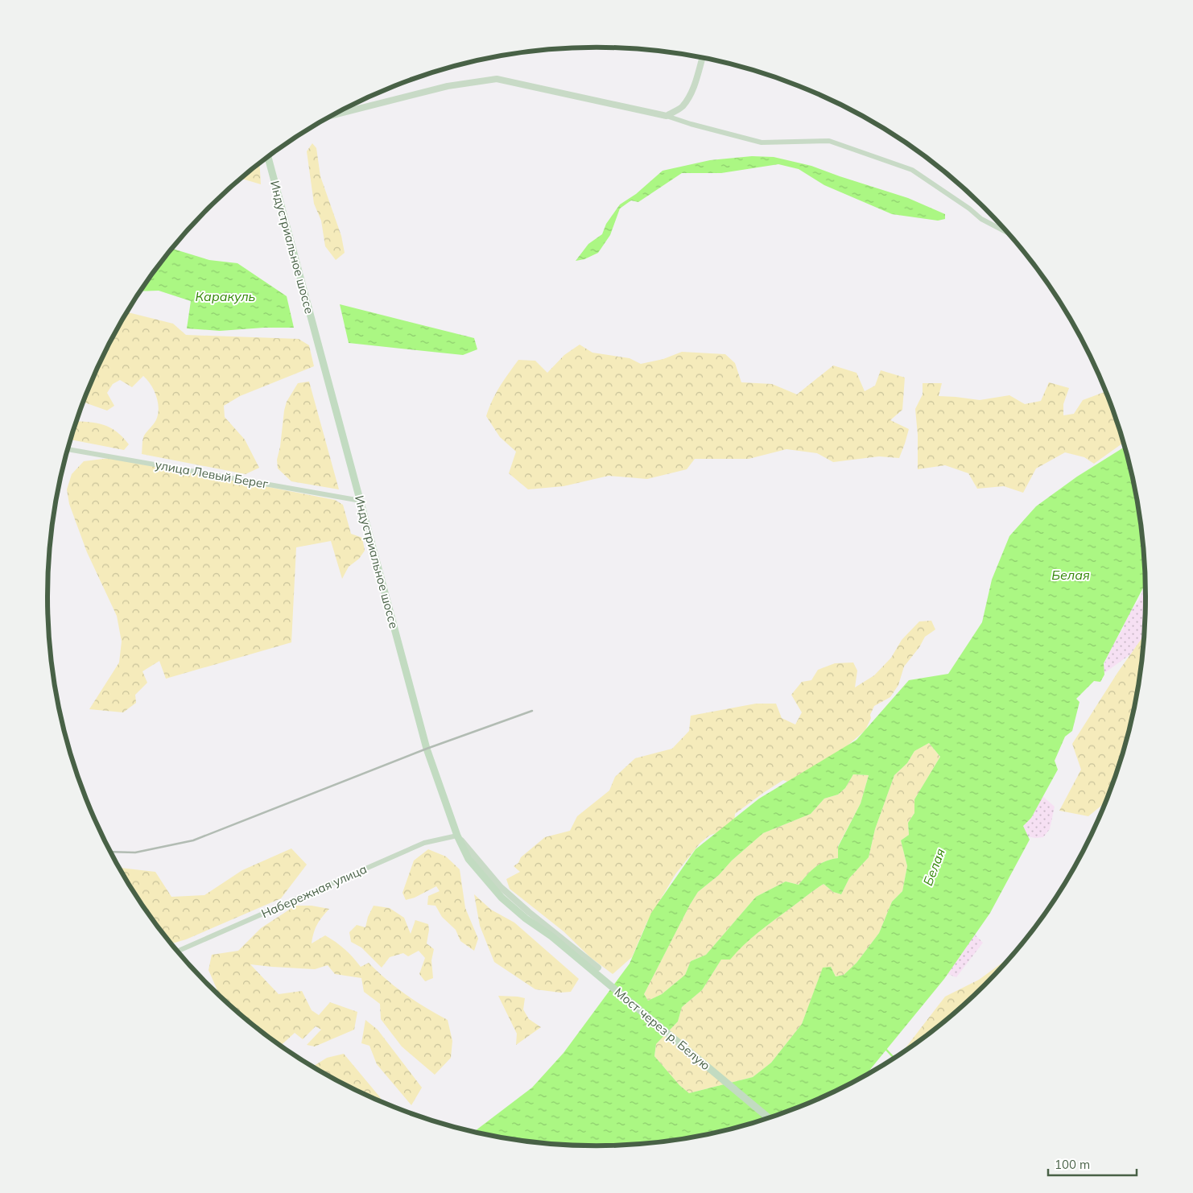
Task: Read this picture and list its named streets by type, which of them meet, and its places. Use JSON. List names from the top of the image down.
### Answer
{
  "streets": {
    "main road": ["Индустриальное шоссе", "Мост через р. Белую"],
    "street": ["улица Левый Берег", "Набережная улица"]
  },
  "crossings": [
    ["Индустриальное шоссе", "улица Левый Берег"],
    ["Индустриальное шоссе", "Набережная улица"],
    ["Индустриальное шоссе", "Мост через р. Белую"]
  ],
  "water": ["Каракуль", "Белая"],
  "scale_bar": "100 m"
}
